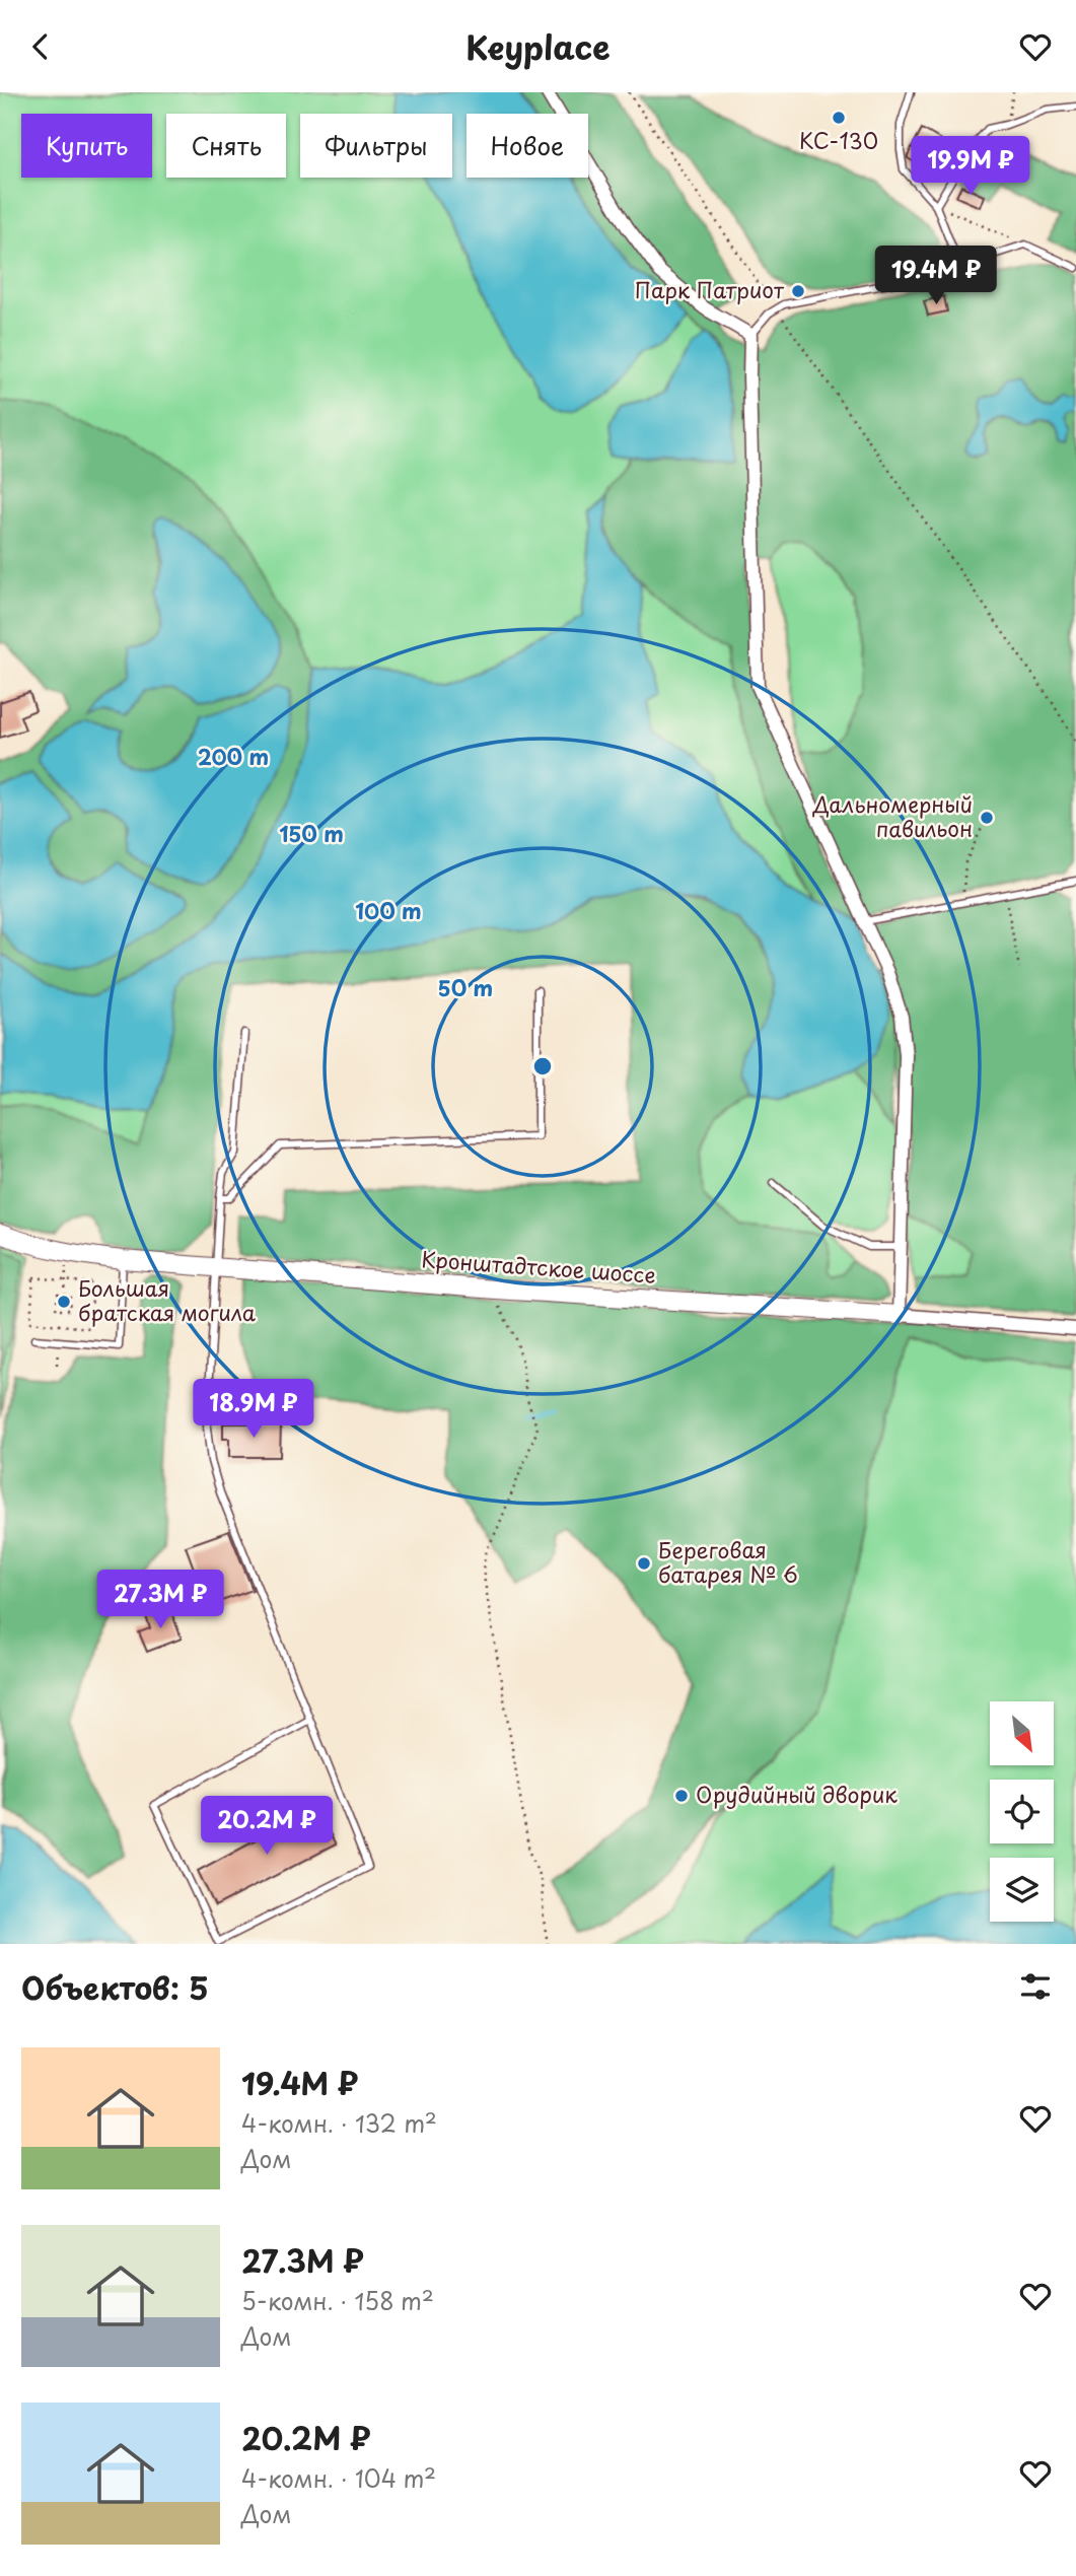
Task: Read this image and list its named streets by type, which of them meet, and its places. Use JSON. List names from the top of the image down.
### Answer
{
  "streets": {
    "street": ["Кронштадтское шоссе"]
  },
  "places": [
    "КС-130",
    "Парк Патриот",
    "Дальномерный павильон",
    "Большая братская могила",
    "Береговая батарея № 6",
    "Орудийный дворик"
  ],
  "north": "bottom right",
  "page": {
    "header": "Keyplace",
    "chip": [
      "Купить",
      "Снять",
      "Фильтры",
      "Новое"
    ],
    "price": [
      "19.9M ₽",
      "19.4M ₽",
      "18.9M ₽",
      "27.3M ₽",
      "20.2M ₽"
    ],
    "heading": "Объектов: 5",
    "list": [
      {
        "name": "19.4M ₽",
        "note": "4-комн. · 132 m² · Дом"
      },
      {
        "name": "27.3M ₽",
        "note": "5-комн. · 158 m² · Дом"
      },
      {
        "name": "20.2M ₽",
        "note": "4-комн. · 104 m² · Дом"
      }
    ]
  },
  "rings": [
    "200 m",
    "150 m",
    "100 m",
    "50 m"
  ]
}
